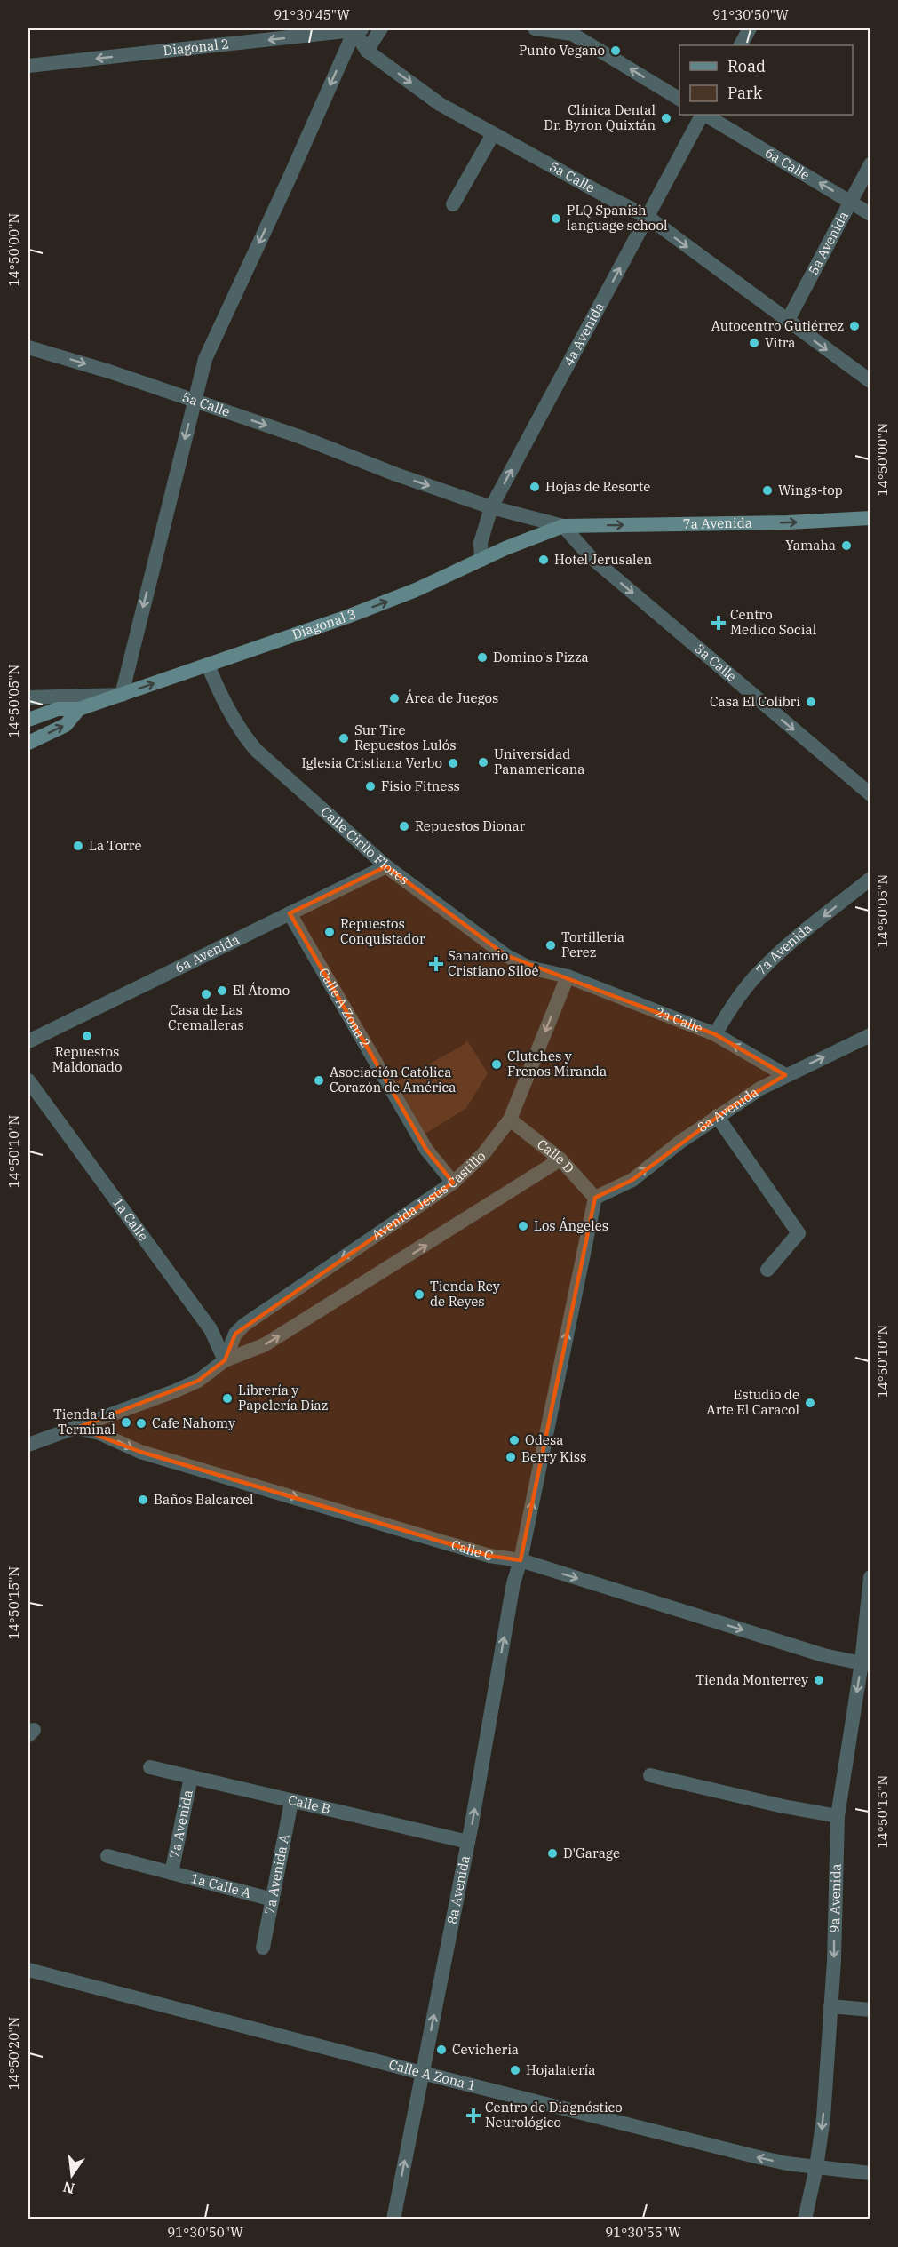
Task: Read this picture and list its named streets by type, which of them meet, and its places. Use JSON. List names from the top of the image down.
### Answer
{
  "streets": {
    "main road": ["7a Avenida", "Diagonal 3"],
    "street": [
      "Diagonal 2",
      "6a Calle",
      "5a Calle",
      "5a Avenida",
      "4a Avenida",
      "3a Calle",
      "Calle Cirilo Flores",
      "6a Avenida",
      "Calle A Zona 2",
      "2a Calle",
      "8a Avenida",
      "Calle D",
      "Avenida Jesús Castillo",
      "1a Calle",
      "Calle C",
      "Calle B",
      "7a Avenida A",
      "1a Calle A",
      "9a Avenida",
      "Calle A Zona 1"
    ]
  },
  "crossings": [
    ["Diagonal 2", "5a Calle"],
    ["6a Calle", "5a Avenida"],
    ["5a Calle", "5a Avenida"],
    ["5a Calle", "4a Avenida"],
    ["5a Calle", "7a Avenida"],
    ["5a Calle", "Diagonal 3"],
    ["5a Calle", "3a Calle"],
    ["4a Avenida", "Diagonal 3"],
    ["7a Avenida", "Diagonal 3"],
    ["7a Avenida", "3a Calle"],
    ["7a Avenida", "2a Calle"],
    ["7a Avenida", "Calle B"],
    ["7a Avenida", "1a Calle A"],
    ["Diagonal 3", "3a Calle"],
    ["Diagonal 3", "Calle Cirilo Flores"],
    ["Calle Cirilo Flores", "6a Avenida"],
    ["Calle Cirilo Flores", "2a Calle"],
    ["Calle Cirilo Flores", "Avenida Jesús Castillo"],
    ["6a Avenida", "Calle A Zona 2"],
    ["Calle A Zona 2", "Avenida Jesús Castillo"],
    ["2a Calle", "8a Avenida"],
    ["2a Calle", "Avenida Jesús Castillo"],
    ["8a Avenida", "Calle D"],
    ["8a Avenida", "Calle C"],
    ["8a Avenida", "Calle B"],
    ["8a Avenida", "Calle A Zona 1"],
    ["Calle D", "Avenida Jesús Castillo"],
    ["Avenida Jesús Castillo", "1a Calle"],
    ["Calle C", "9a Avenida"],
    ["Calle B", "7a Avenida A"],
    ["7a Avenida A", "1a Calle A"],
    ["9a Avenida", "Calle A Zona 1"]
  ],
  "one_way": [
    "Diagonal 2",
    "6a Calle",
    "5a Calle",
    "4a Avenida",
    "Diagonal 3",
    "3a Calle",
    "8a Avenida",
    "Calle C",
    "9a Avenida",
    "Calle A Zona 1"
  ],
  "places": {
    "other": [
      "Punto Vegano",
      "Clínica Dental Dr. Byron Quixtán",
      "PLQ Spanish language school",
      "Autocentro Gutiérrez",
      "Vitra",
      "Hojas de Resorte",
      "Wings-top",
      "Yamaha",
      "Hotel Jerusalen",
      "Domino's Pizza",
      "Área de Juegos",
      "Casa El Colibri",
      "Sur Tire Repuestos Lulós",
      "Universidad Panamericana",
      "Iglesia Cristiana Verbo",
      "Fisio Fitness",
      "Repuestos Dionar",
      "La Torre",
      "Repuestos Conquistador",
      "Tortillería Perez",
      "El Átomo",
      "Casa de Las Cremalleras",
      "Repuestos Maldonado",
      "Clutches y Frenos Miranda",
      "Asociación Católica Corazón de América",
      "Los Ángeles",
      "Tienda Rey de Reyes",
      "Librería y Papelería Diaz",
      "Estudio de Arte El Caracol",
      "Tienda La Terminal",
      "Cafe Nahomy",
      "Odesa",
      "Berry Kiss",
      "Baños Balcarcel",
      "Tienda Monterrey",
      "D'Garage",
      "Cevicheria",
      "Hojalatería"
    ],
    "health": ["Centro Medico Social", "Sanatorio Cristiano Siloé", "Centro de Diagnóstico Neurológico"]
  },
  "legend": ["Road", "Park"],
  "north": "bottom",
  "coordinates": [
    "91°30'45\"W",
    "91°30'50\"W",
    "14°50'00\"N",
    "14°50'05\"N",
    "14°50'10\"N",
    "14°50'15\"N",
    "14°50'20\"N",
    "91°30'55\"W"
  ]
}
